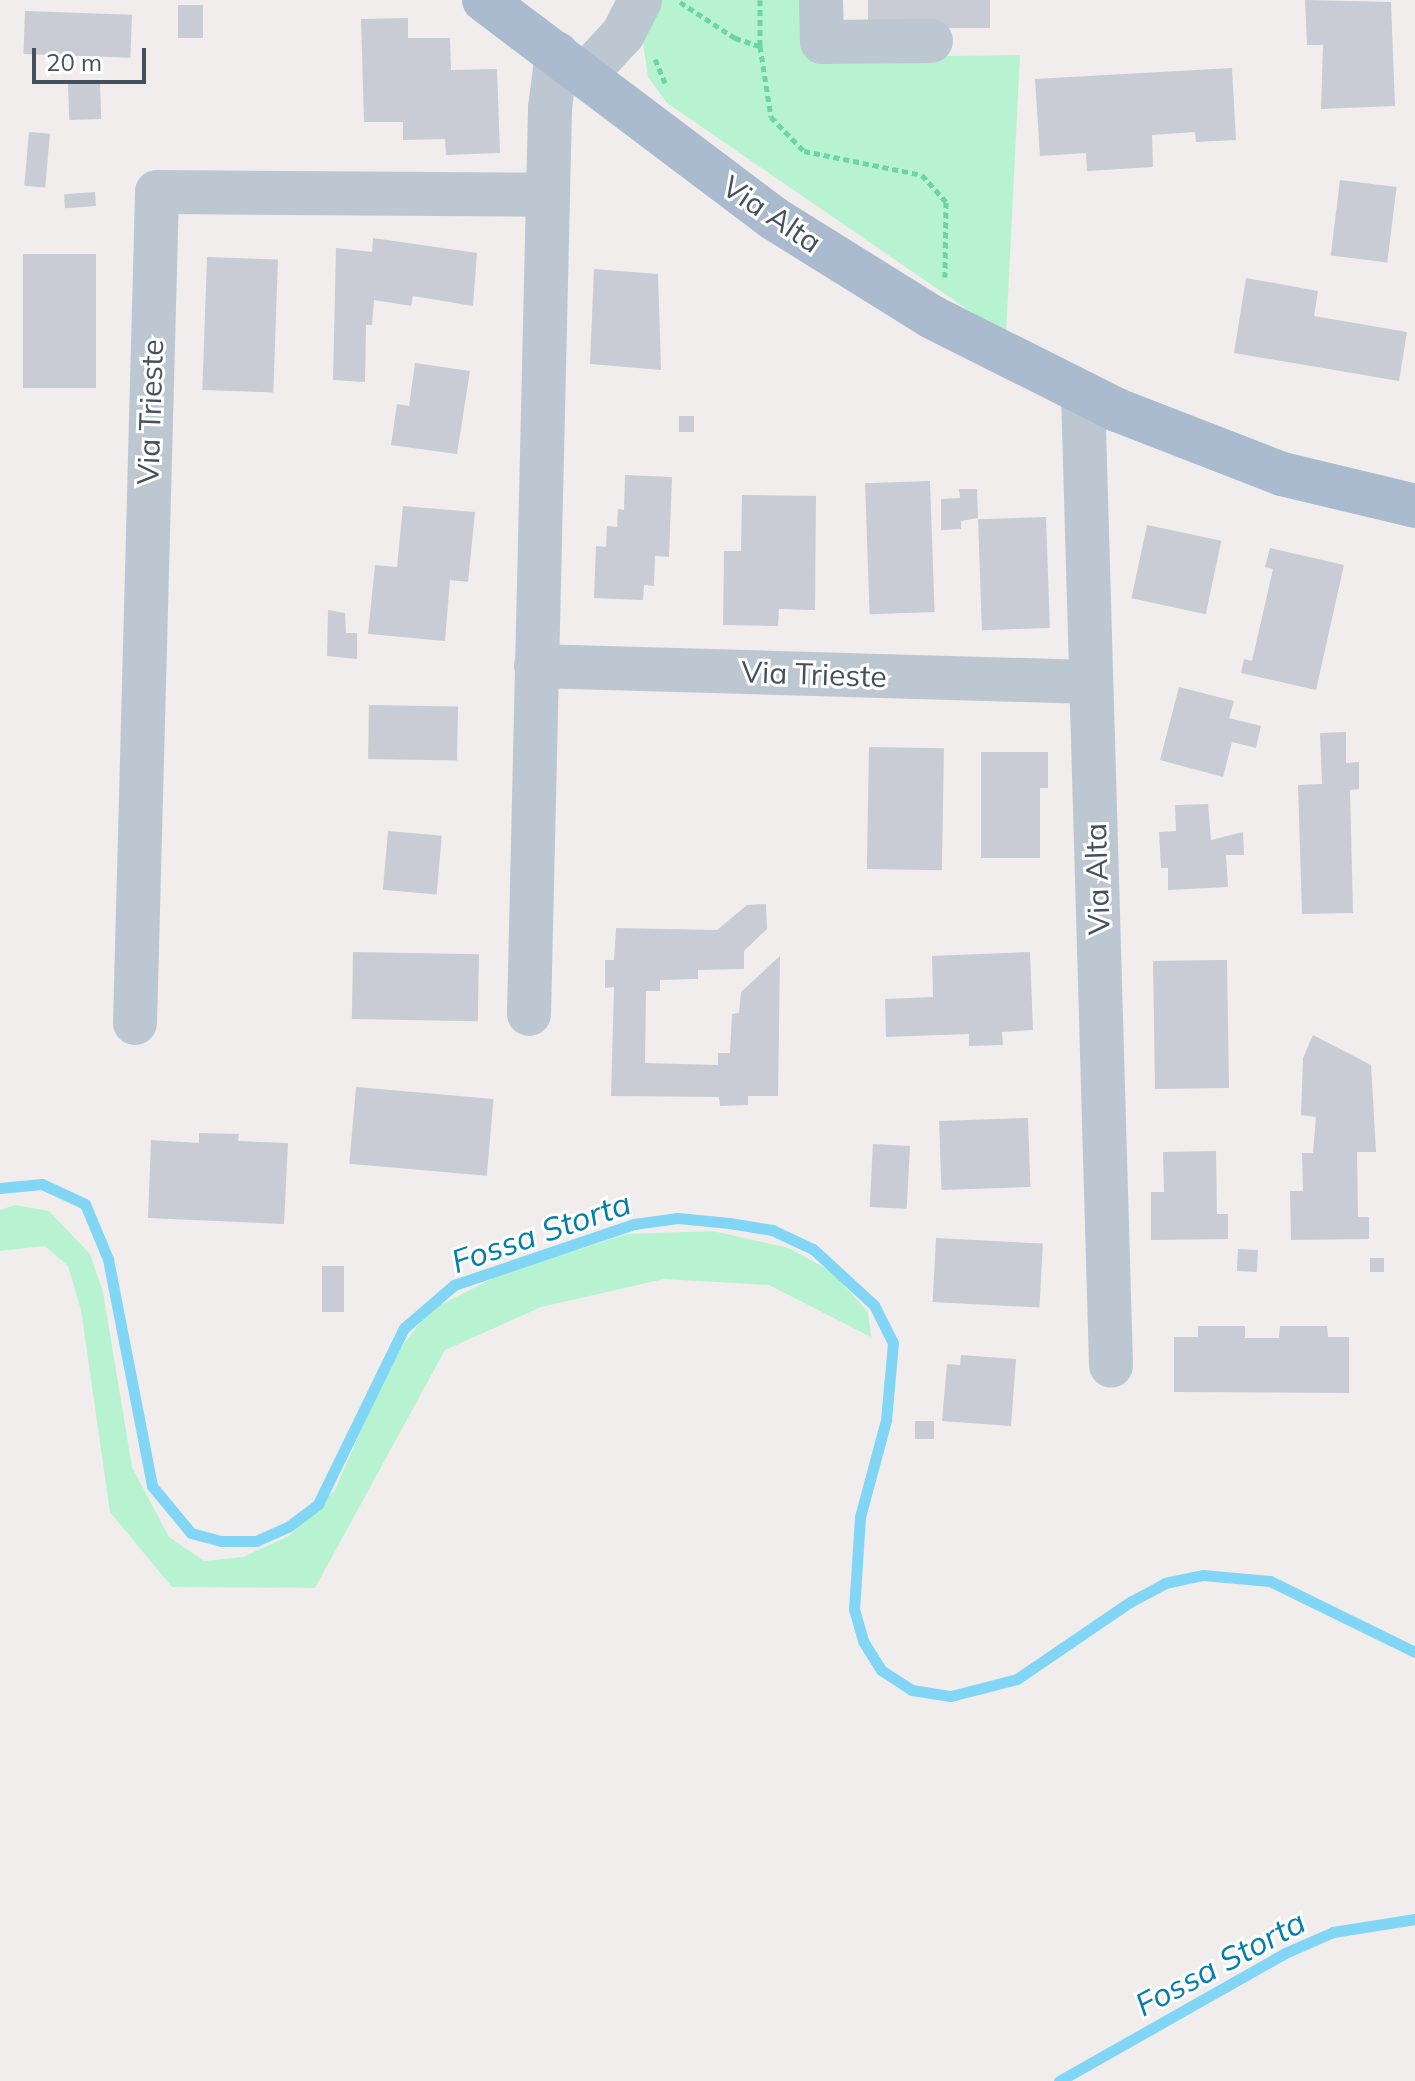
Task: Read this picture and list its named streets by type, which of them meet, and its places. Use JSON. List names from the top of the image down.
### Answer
{
  "streets": {
    "main road": ["Via Alta"],
    "street": ["Via Trieste"]
  },
  "crossings": [
    ["Via Alta", "Via Trieste"]
  ],
  "water": ["Fossa Storta"],
  "scale_bar": "20 m"
}
